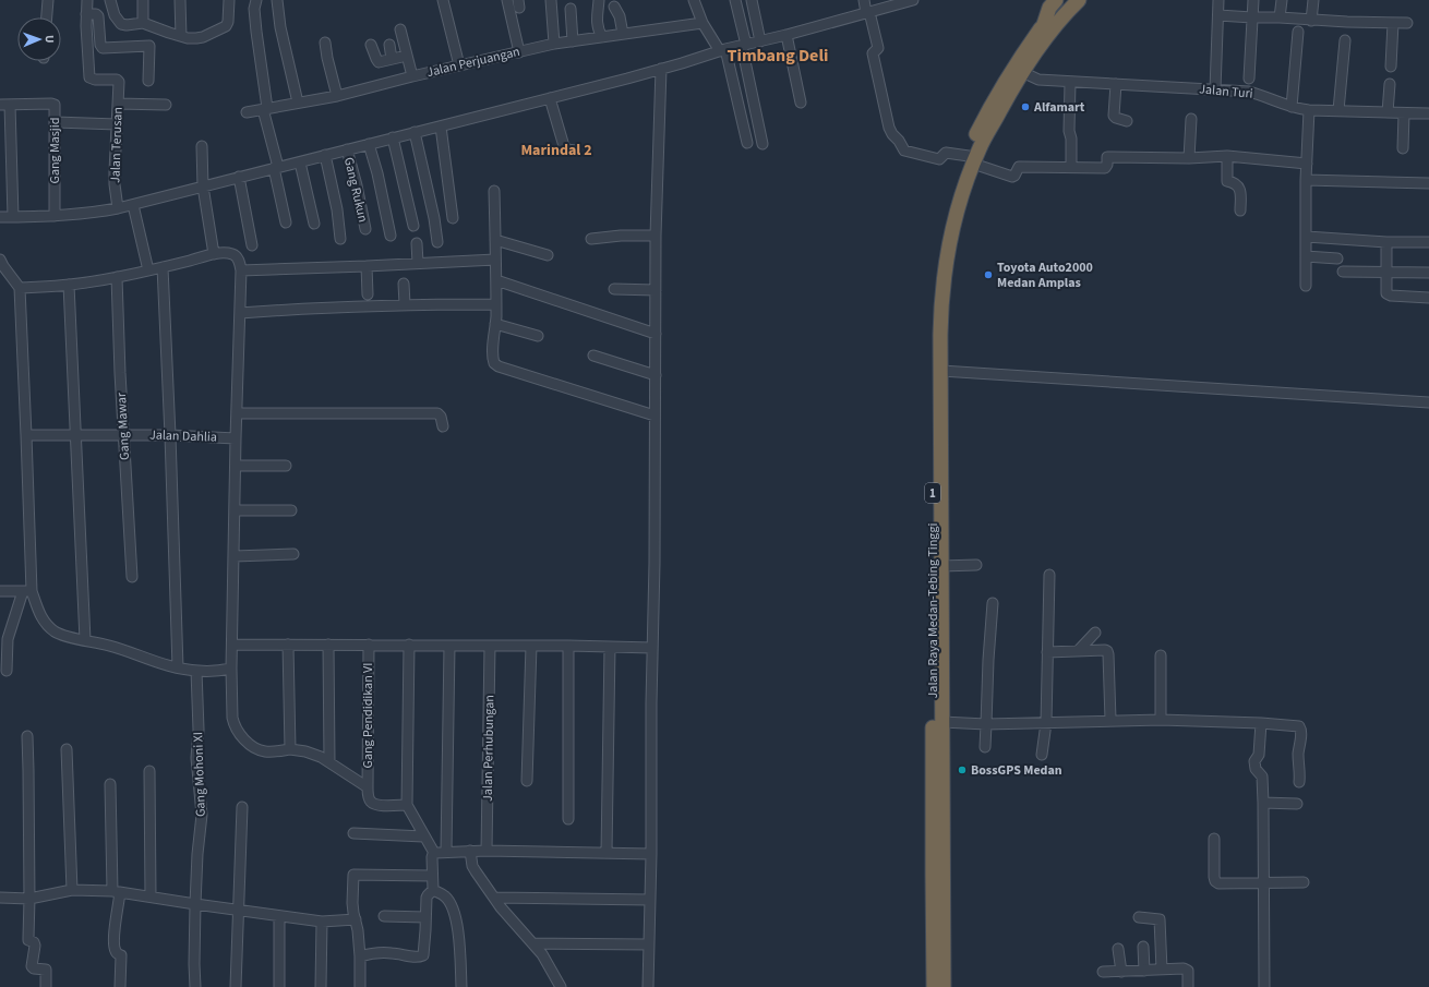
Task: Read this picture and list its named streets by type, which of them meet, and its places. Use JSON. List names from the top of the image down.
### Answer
{
  "streets": {
    "highway": ["1", "Jalan Raya Medan-Tebing Tinggi"],
    "street": [
      "Jalan Perjuangan",
      "Jalan Turi",
      "Jalan Terusan",
      "Gang Masjid",
      "Gang Rukun",
      "Gang Mawar",
      "Jalan Dahlia",
      "Gang Pendidikan VI",
      "Jalan Perhubungan",
      "Gang Mohoni XI"
    ]
  },
  "crossings": [
    ["Jalan Turi", "Jalan Raya Medan-Tebing Tinggi"],
    ["Gang Mawar", "Jalan Dahlia"],
    ["1", "Jalan Raya Medan-Tebing Tinggi"]
  ],
  "districts": ["Timbang Deli", "Marindal 2"],
  "places": ["Alfamart", "Toyota Auto2000 Medan Amplas", "BossGPS Medan"],
  "north": "right"
}
